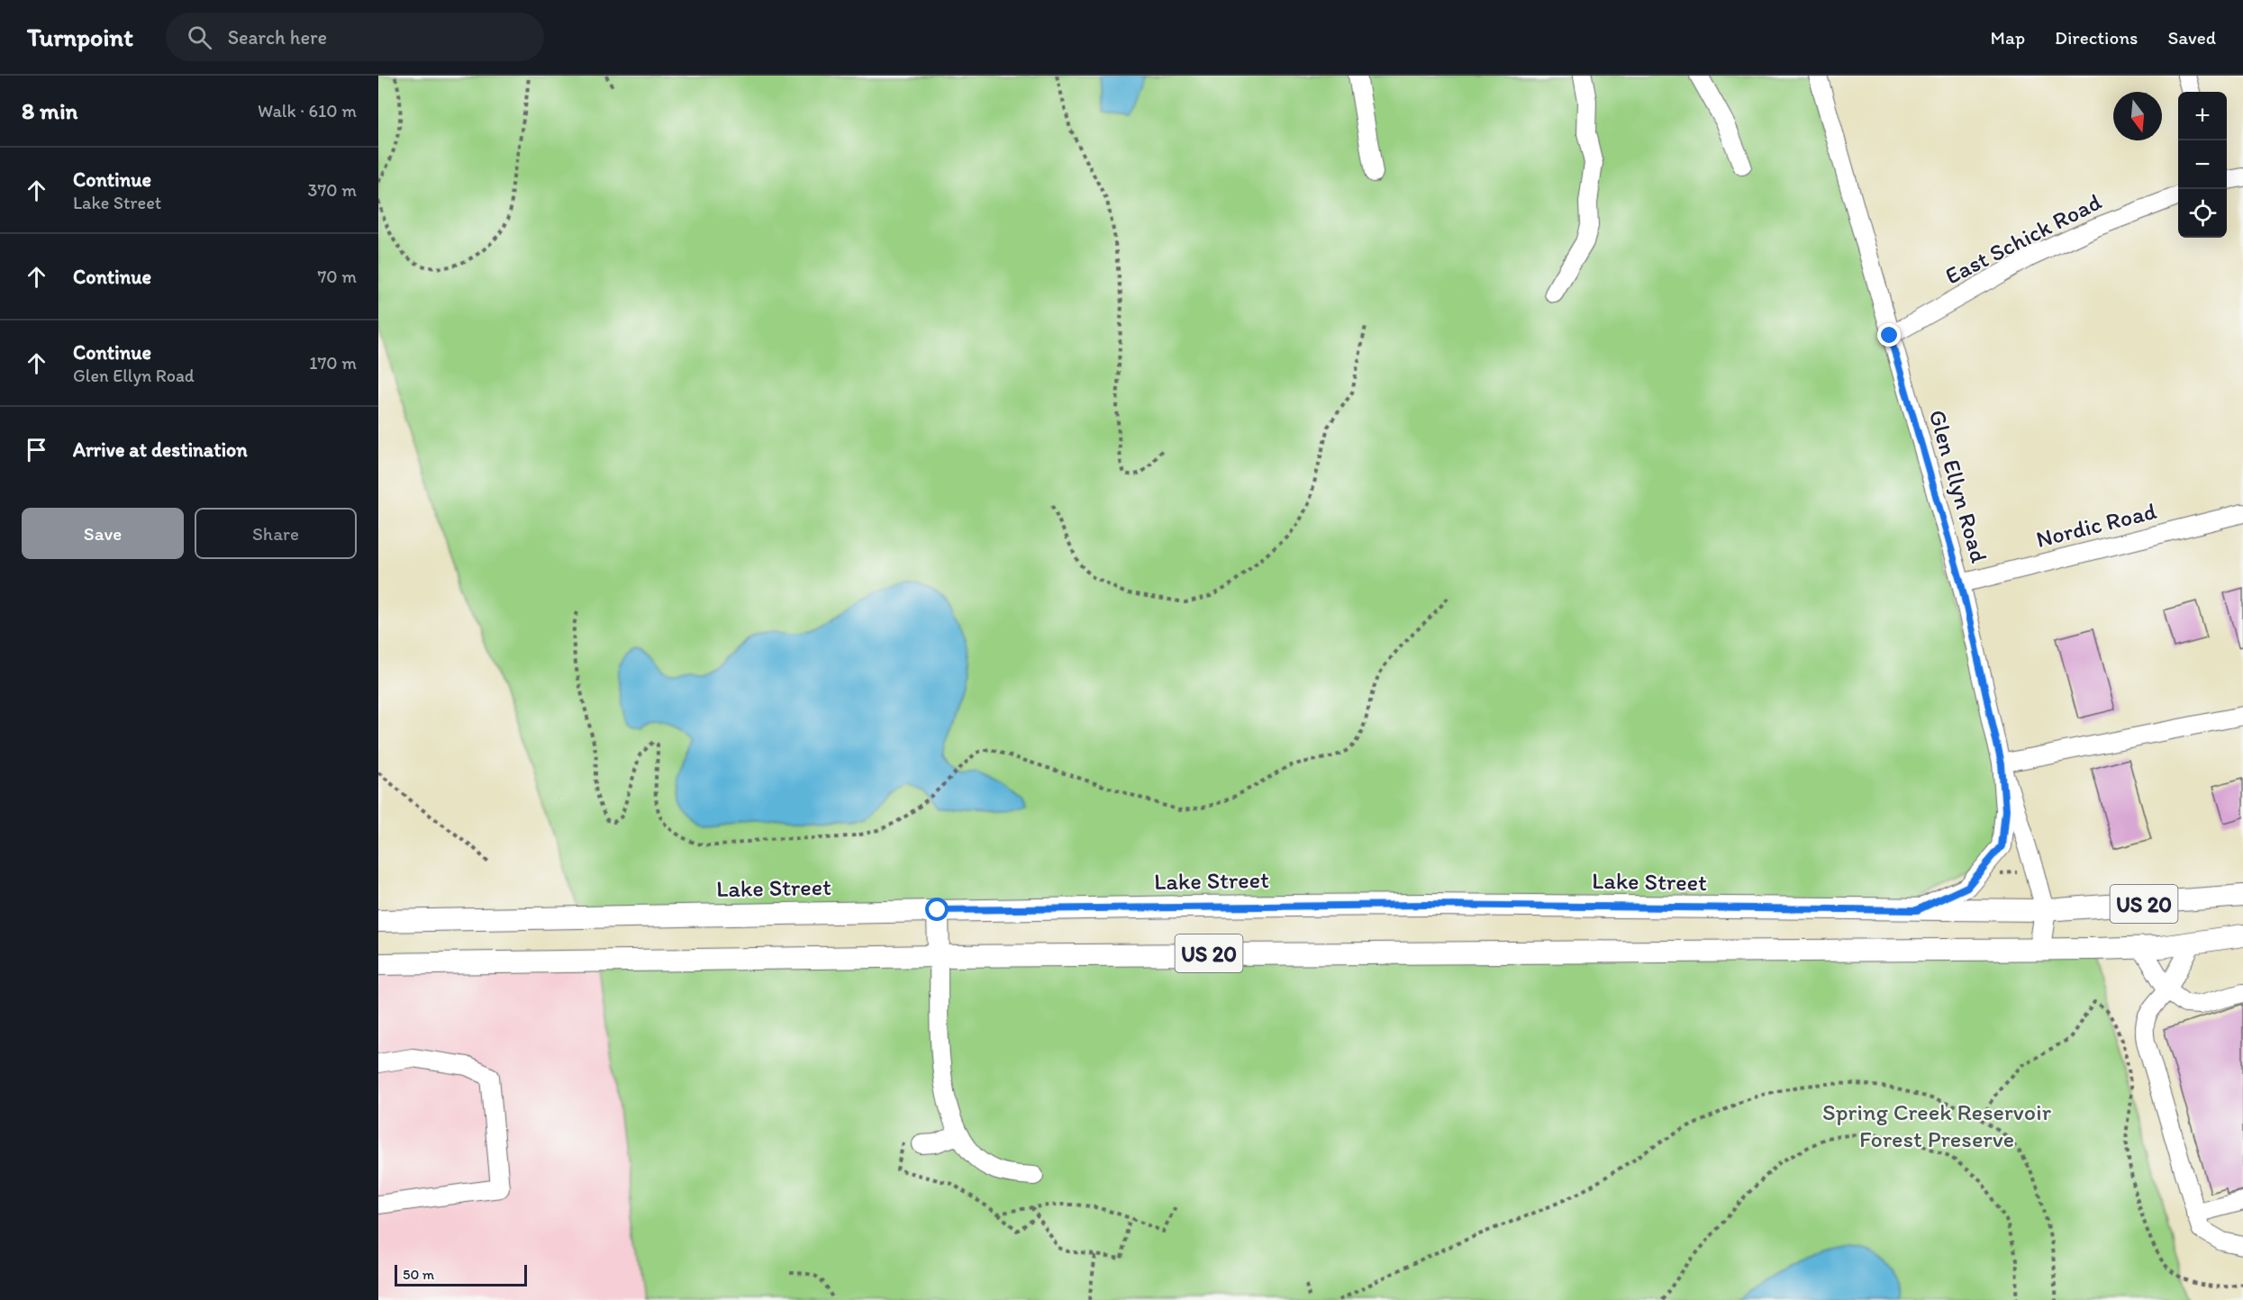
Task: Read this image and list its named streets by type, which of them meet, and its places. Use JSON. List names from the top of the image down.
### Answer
{
  "streets": {
    "main road": ["Lake Street", "US 20"],
    "street": ["East Schick Road", "Glen Ellyn Road", "Nordic Road"]
  },
  "crossings": [
    ["East Schick Road", "Glen Ellyn Road"],
    ["Glen Ellyn Road", "Nordic Road"],
    ["Glen Ellyn Road", "Lake Street"],
    ["Glen Ellyn Road", "US 20"],
    ["Lake Street", "US 20"]
  ],
  "parks": ["Spring Creek Reservoir Forest Preserve"],
  "scale_bar": "50 m",
  "north": "bottom",
  "page": {
    "header": "Turnpoint",
    "search": "Search here",
    "nav": ["Map", "Directions", "Saved"],
    "heading": ["8 min", "Walk · 610 m"],
    "map_buttons": ["+", "−"],
    "list": [
      ["Continue", "Lake Street", "370 m"],
      ["Continue", "70 m"],
      ["Continue", "Glen Ellyn Road", "170 m"],
      "Arrive at destination"
    ],
    "buttons": ["Save", "Share"],
    "scale": "50 m"
  }
}
